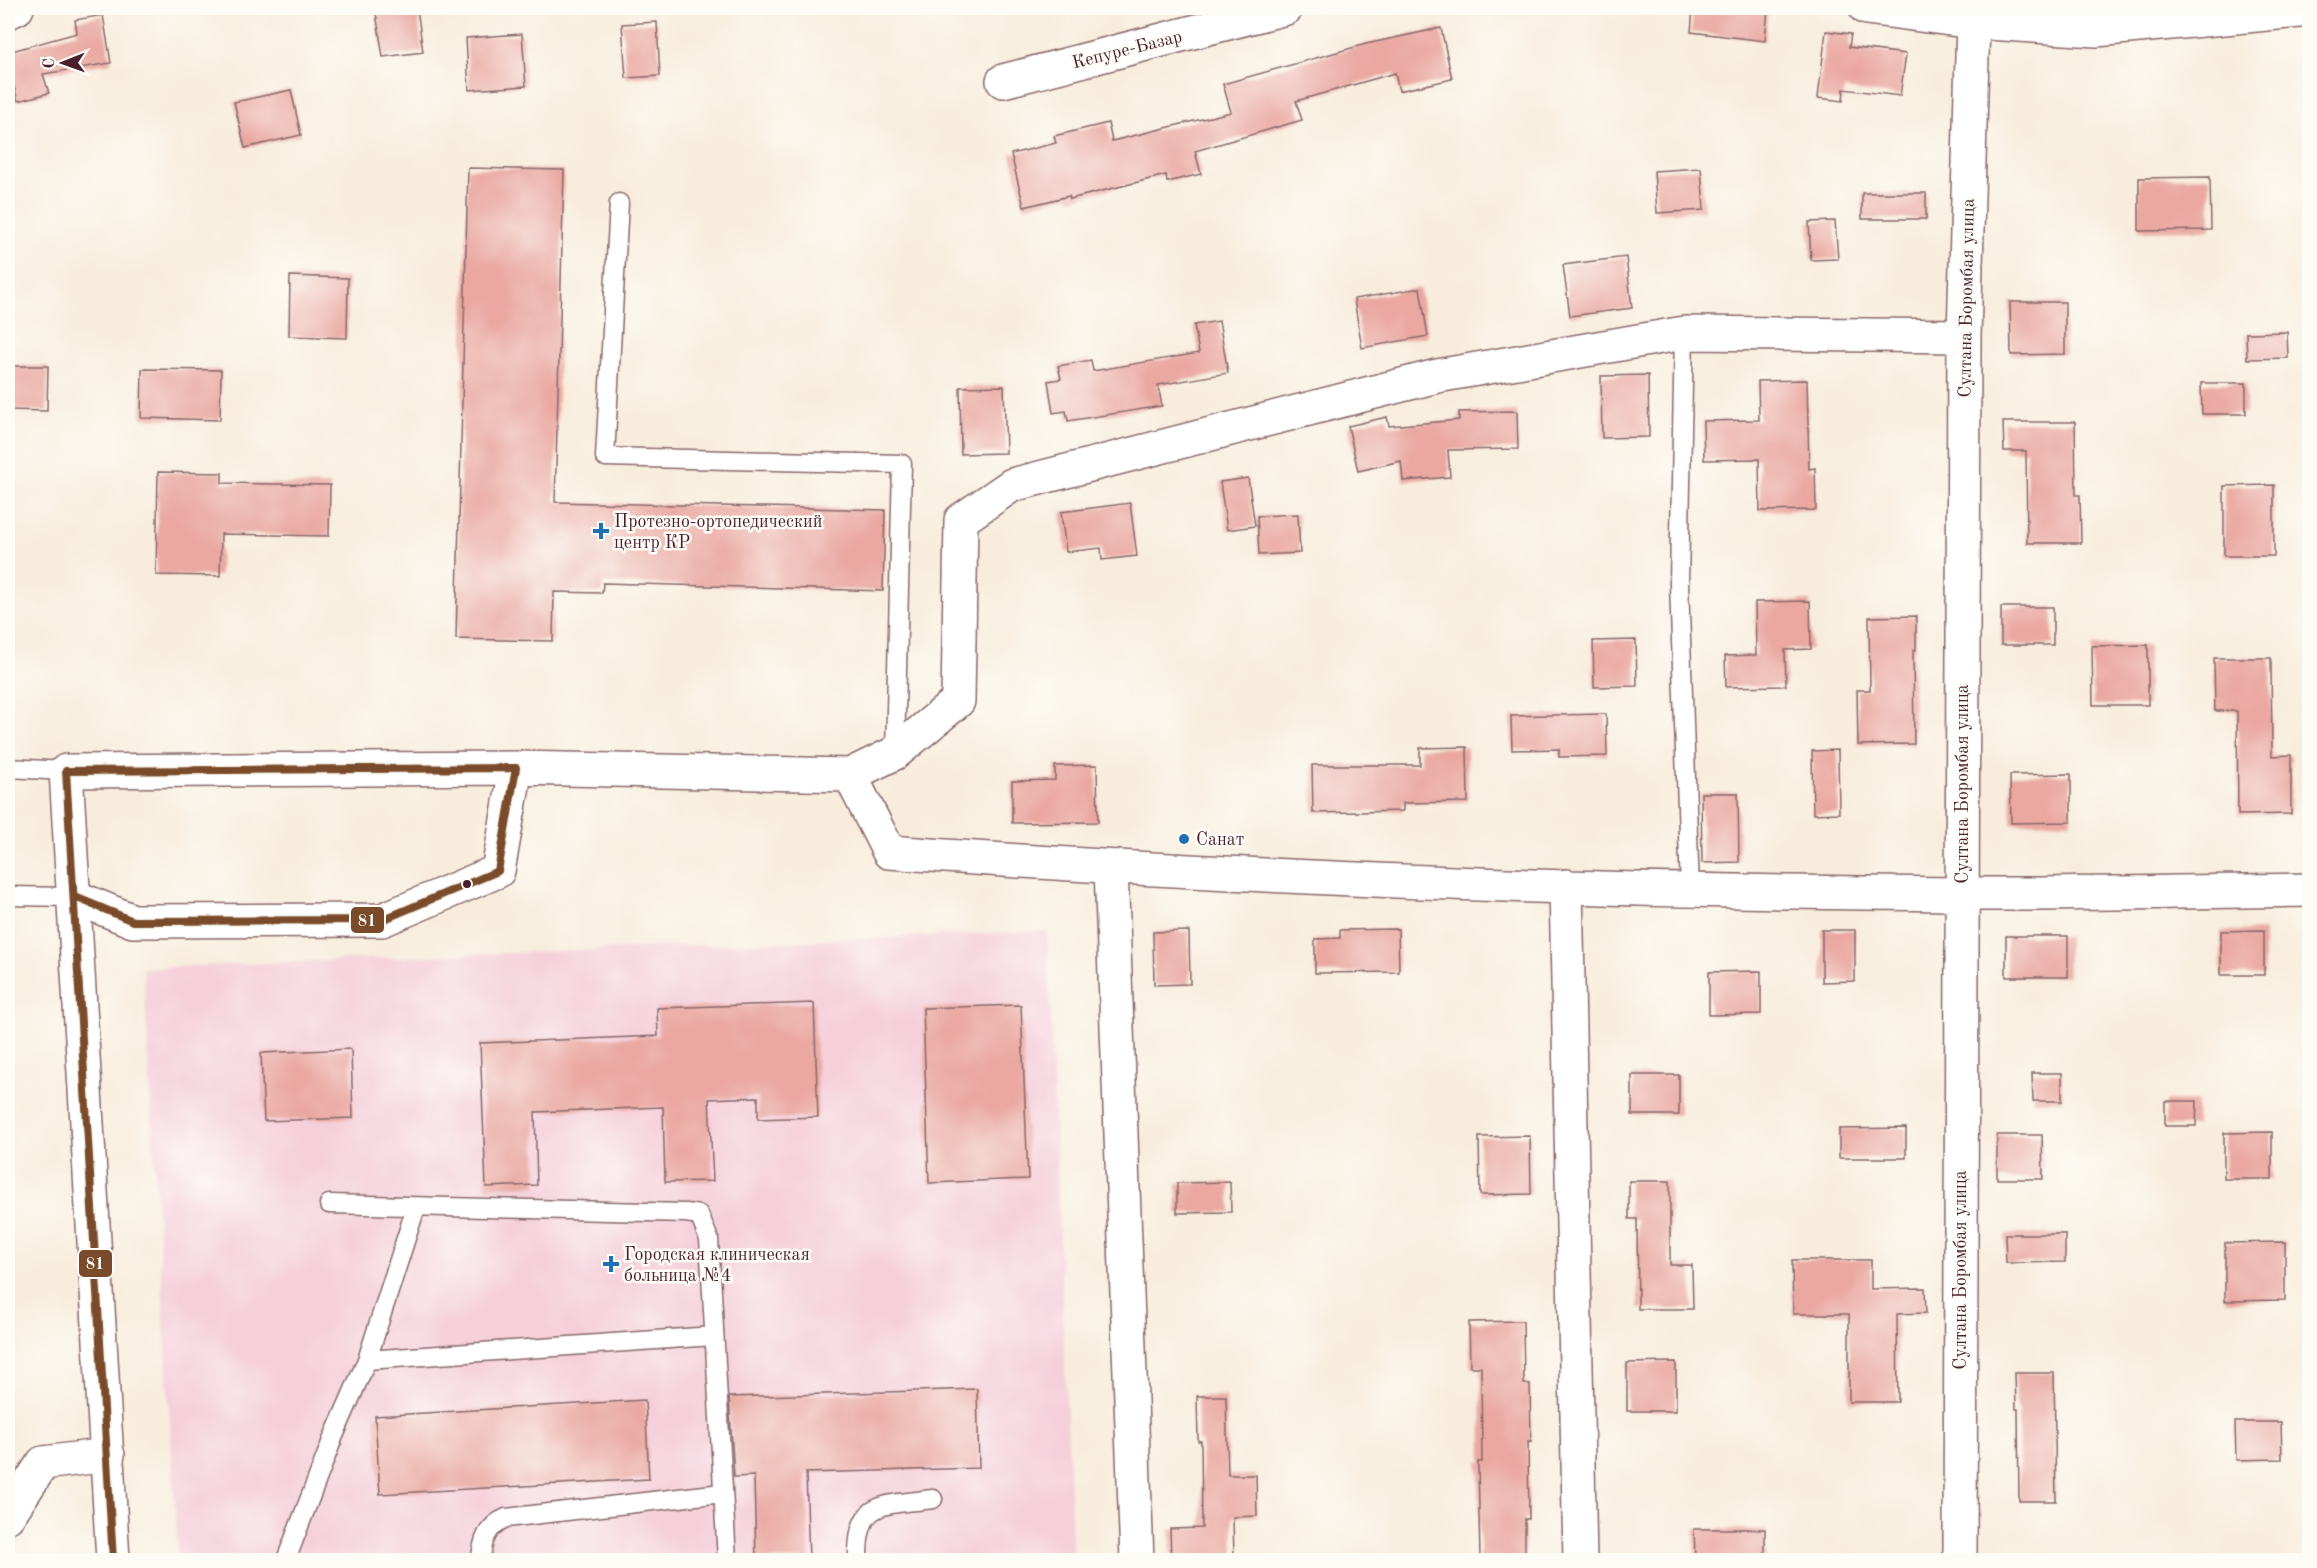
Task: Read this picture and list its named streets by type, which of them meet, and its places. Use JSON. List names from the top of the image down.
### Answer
{
  "streets": {
    "street": ["Кепуре-Базар", "Султана Боромбая улица"]
  },
  "places": {
    "health": ["Протезно-ортопедический центр КР", "Городская клиническая больница №4"],
    "other": ["Санат"]
  },
  "lines": ["transit line 81"],
  "north": "left"
}
